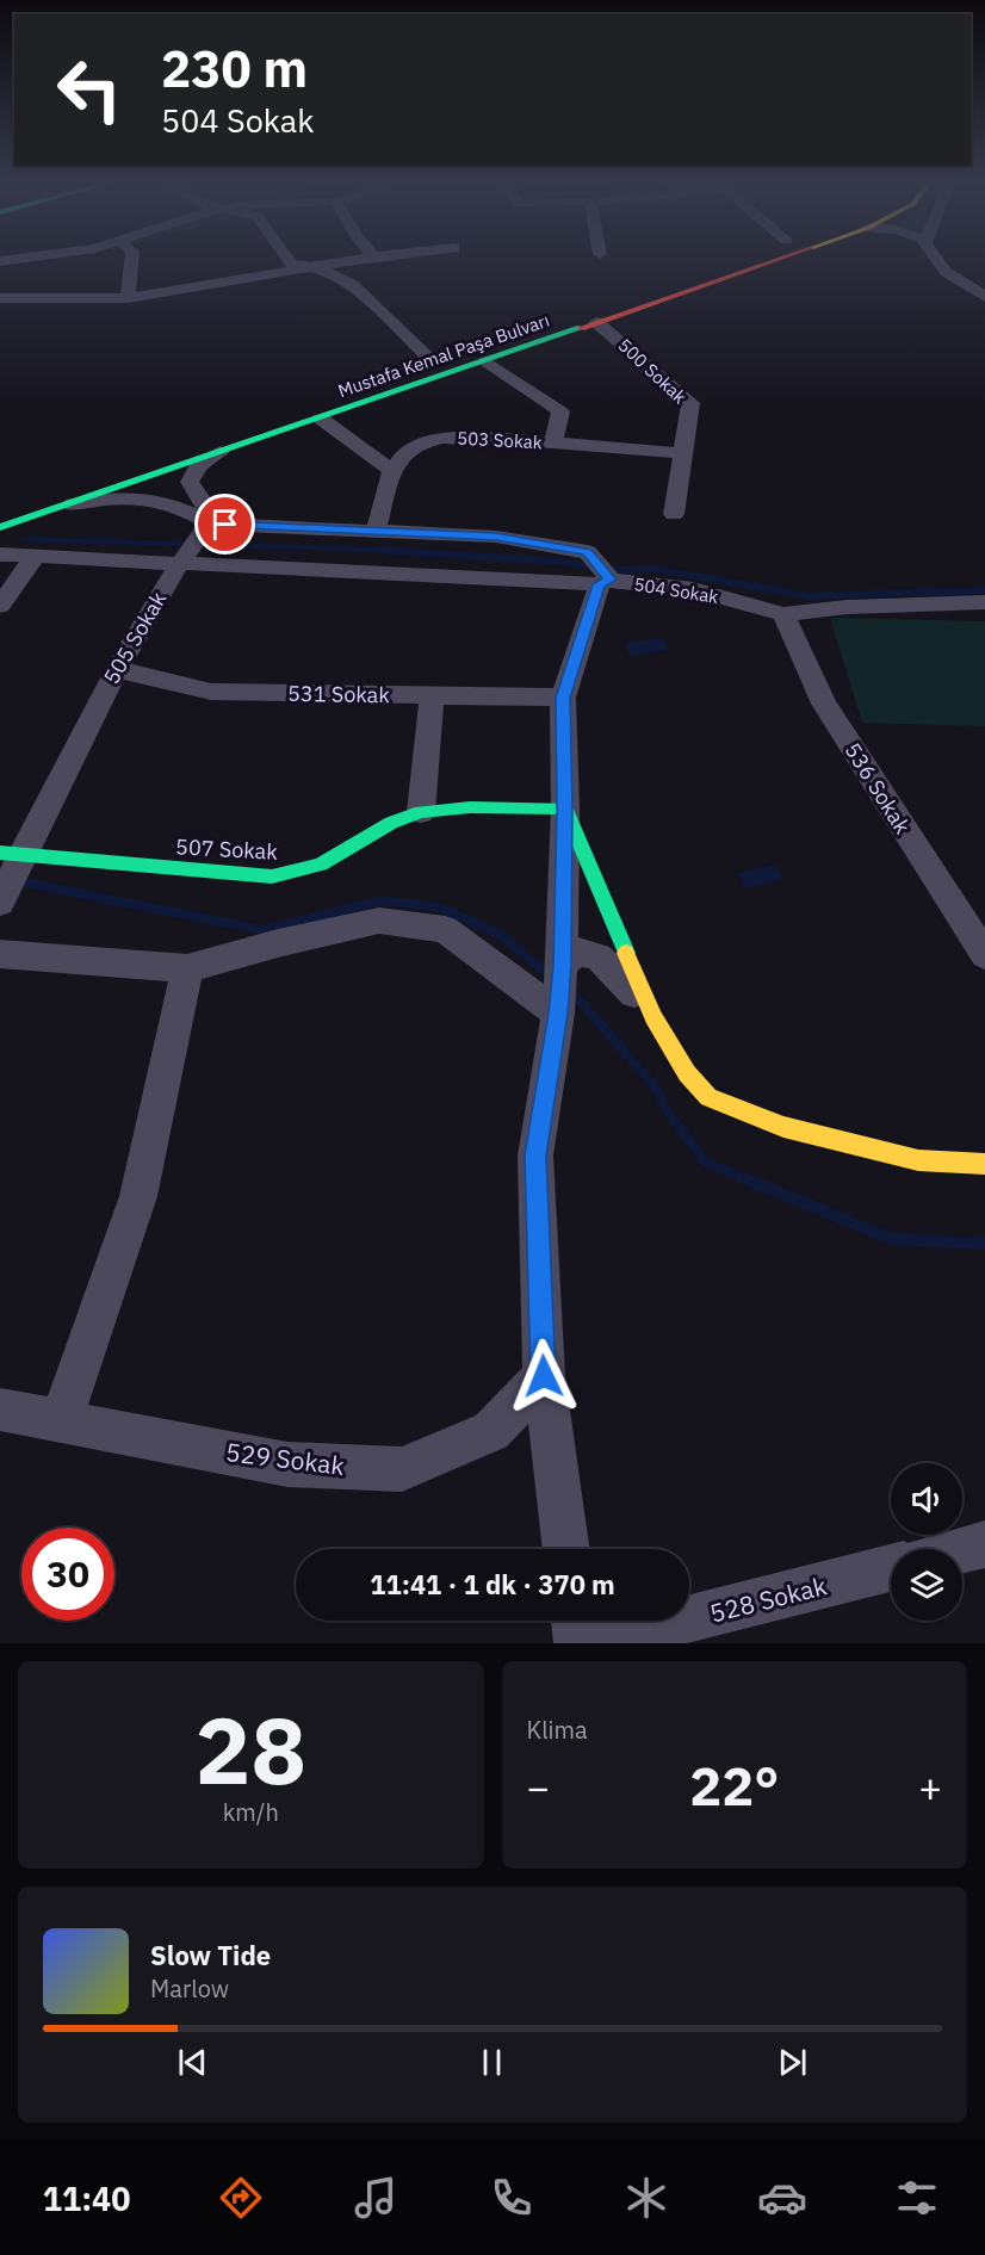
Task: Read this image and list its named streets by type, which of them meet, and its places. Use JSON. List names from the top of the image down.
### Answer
{
  "streets": {
    "main road": ["Mustafa Kemal Paşa Bulvarı", "507 Sokak"],
    "street": [
      "500 Sokak",
      "503 Sokak",
      "504 Sokak",
      "505 Sokak",
      "531 Sokak",
      "536 Sokak",
      "529 Sokak",
      "528 Sokak"
    ]
  },
  "crossings": [
    ["Mustafa Kemal Paşa Bulvarı", "500 Sokak"],
    ["500 Sokak", "503 Sokak"],
    ["503 Sokak", "504 Sokak"],
    ["504 Sokak", "505 Sokak"],
    ["504 Sokak", "536 Sokak"],
    ["505 Sokak", "531 Sokak"],
    ["505 Sokak", "507 Sokak"]
  ],
  "page": {
    "turn": ["230 m", "504 Sokak"],
    "limit": "30",
    "trip": "11:41 · 1 dk · 370 m",
    "tile": [
      ["28", "km/h"],
      "Klima"
    ],
    "heat": ["−", "22°", "+"],
    "song": ["Slow Tide", "Marlow"],
    "tabs": "11:40"
  }
}
